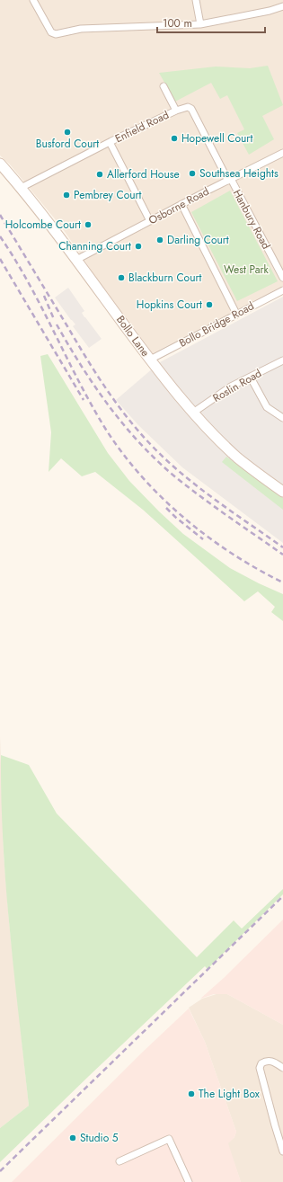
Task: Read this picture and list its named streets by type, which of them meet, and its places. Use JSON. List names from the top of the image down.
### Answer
{
  "streets": {
    "street": [
      "Enfield Road",
      "Osborne Road",
      "Hanbury Road",
      "Bollo Bridge Road",
      "Bollo Lane",
      "Roslin Road"
    ]
  },
  "crossings": [
    ["Enfield Road", "Osborne Road"],
    ["Enfield Road", "Hanbury Road"],
    ["Enfield Road", "Bollo Lane"],
    ["Osborne Road", "Hanbury Road"],
    ["Osborne Road", "Bollo Lane"],
    ["Bollo Bridge Road", "Bollo Lane"],
    ["Bollo Lane", "Roslin Road"]
  ],
  "parks": ["West Park"],
  "places": [
    "Busford Court",
    "Hopewell Court",
    "Southsea Heights",
    "Allerford House",
    "Pembrey Court",
    "Holcombe Court",
    "Darling Court",
    "Channing Court",
    "Blackburn Court",
    "Hopkins Court",
    "The Light Box",
    "Studio 5"
  ],
  "scale_bar": "100 m"
}
